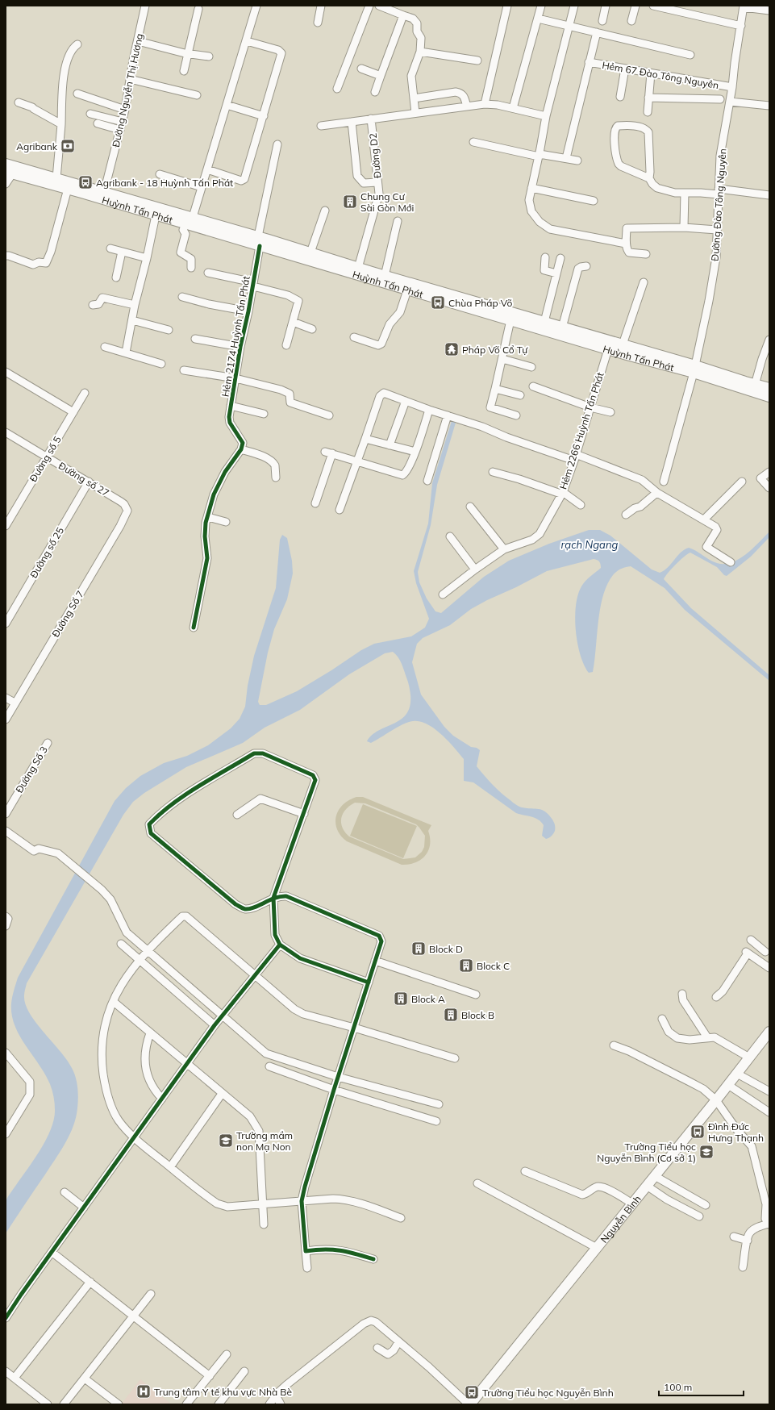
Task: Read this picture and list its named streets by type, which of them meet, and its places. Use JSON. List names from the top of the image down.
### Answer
{
  "streets": {
    "main road": ["Huỳnh Tấn Phát", "Nguyễn Bình"],
    "street": [
      "Hẻm 67 Đào Tông Nguyên",
      "Đường Nguyễn Thị Hương",
      "Đường D2",
      "Đường Đào Tông Nguyên",
      "Hẻm 2174 Huỳnh Tấn Phát",
      "Hẻm 2266 Huỳnh Tấn Phát",
      "Đường số 5",
      "Đường số 27",
      "Đường số 25",
      "Đường Số 7",
      "Đường Số 3"
    ]
  },
  "crossings": [
    ["Hẻm 67 Đào Tông Nguyên", "Đường Đào Tông Nguyên"],
    ["Đường Nguyễn Thị Hương", "Huỳnh Tấn Phát"],
    ["Đường D2", "Huỳnh Tấn Phát"],
    ["Đường Đào Tông Nguyên", "Huỳnh Tấn Phát"],
    ["Huỳnh Tấn Phát", "Hẻm 2174 Huỳnh Tấn Phát"],
    ["Huỳnh Tấn Phát", "Hẻm 2266 Huỳnh Tấn Phát"],
    ["Đường số 5", "Đường số 27"],
    ["Đường số 27", "Đường số 25"],
    ["Đường số 27", "Đường Số 7"]
  ],
  "water": ["rạch Ngang"],
  "places": {
    "bank": ["Agribank"],
    "bus stop": [
      "Agribank - 18 Huỳnh Tấn Phát",
      "Chùa Pháp Võ",
      "Đình Đức Hưng Thạnh",
      "Trường Tiểu học Nguyễn Bình"
    ],
    "building": [
      "Chung Cư Sài Gòn Mới",
      "Block D",
      "Block C",
      "Block A",
      "Block B"
    ],
    "temple": ["Pháp Võ Cổ Tự"],
    "school or university": ["Trường mầm non Mạ Non", "Trường Tiểu học Nguyễn Bình (Cơ sở 1)"],
    "hospital": ["Trung tâm Y tế khu vực Nhà Bè"]
  },
  "scale_bar": "100 m"
}
